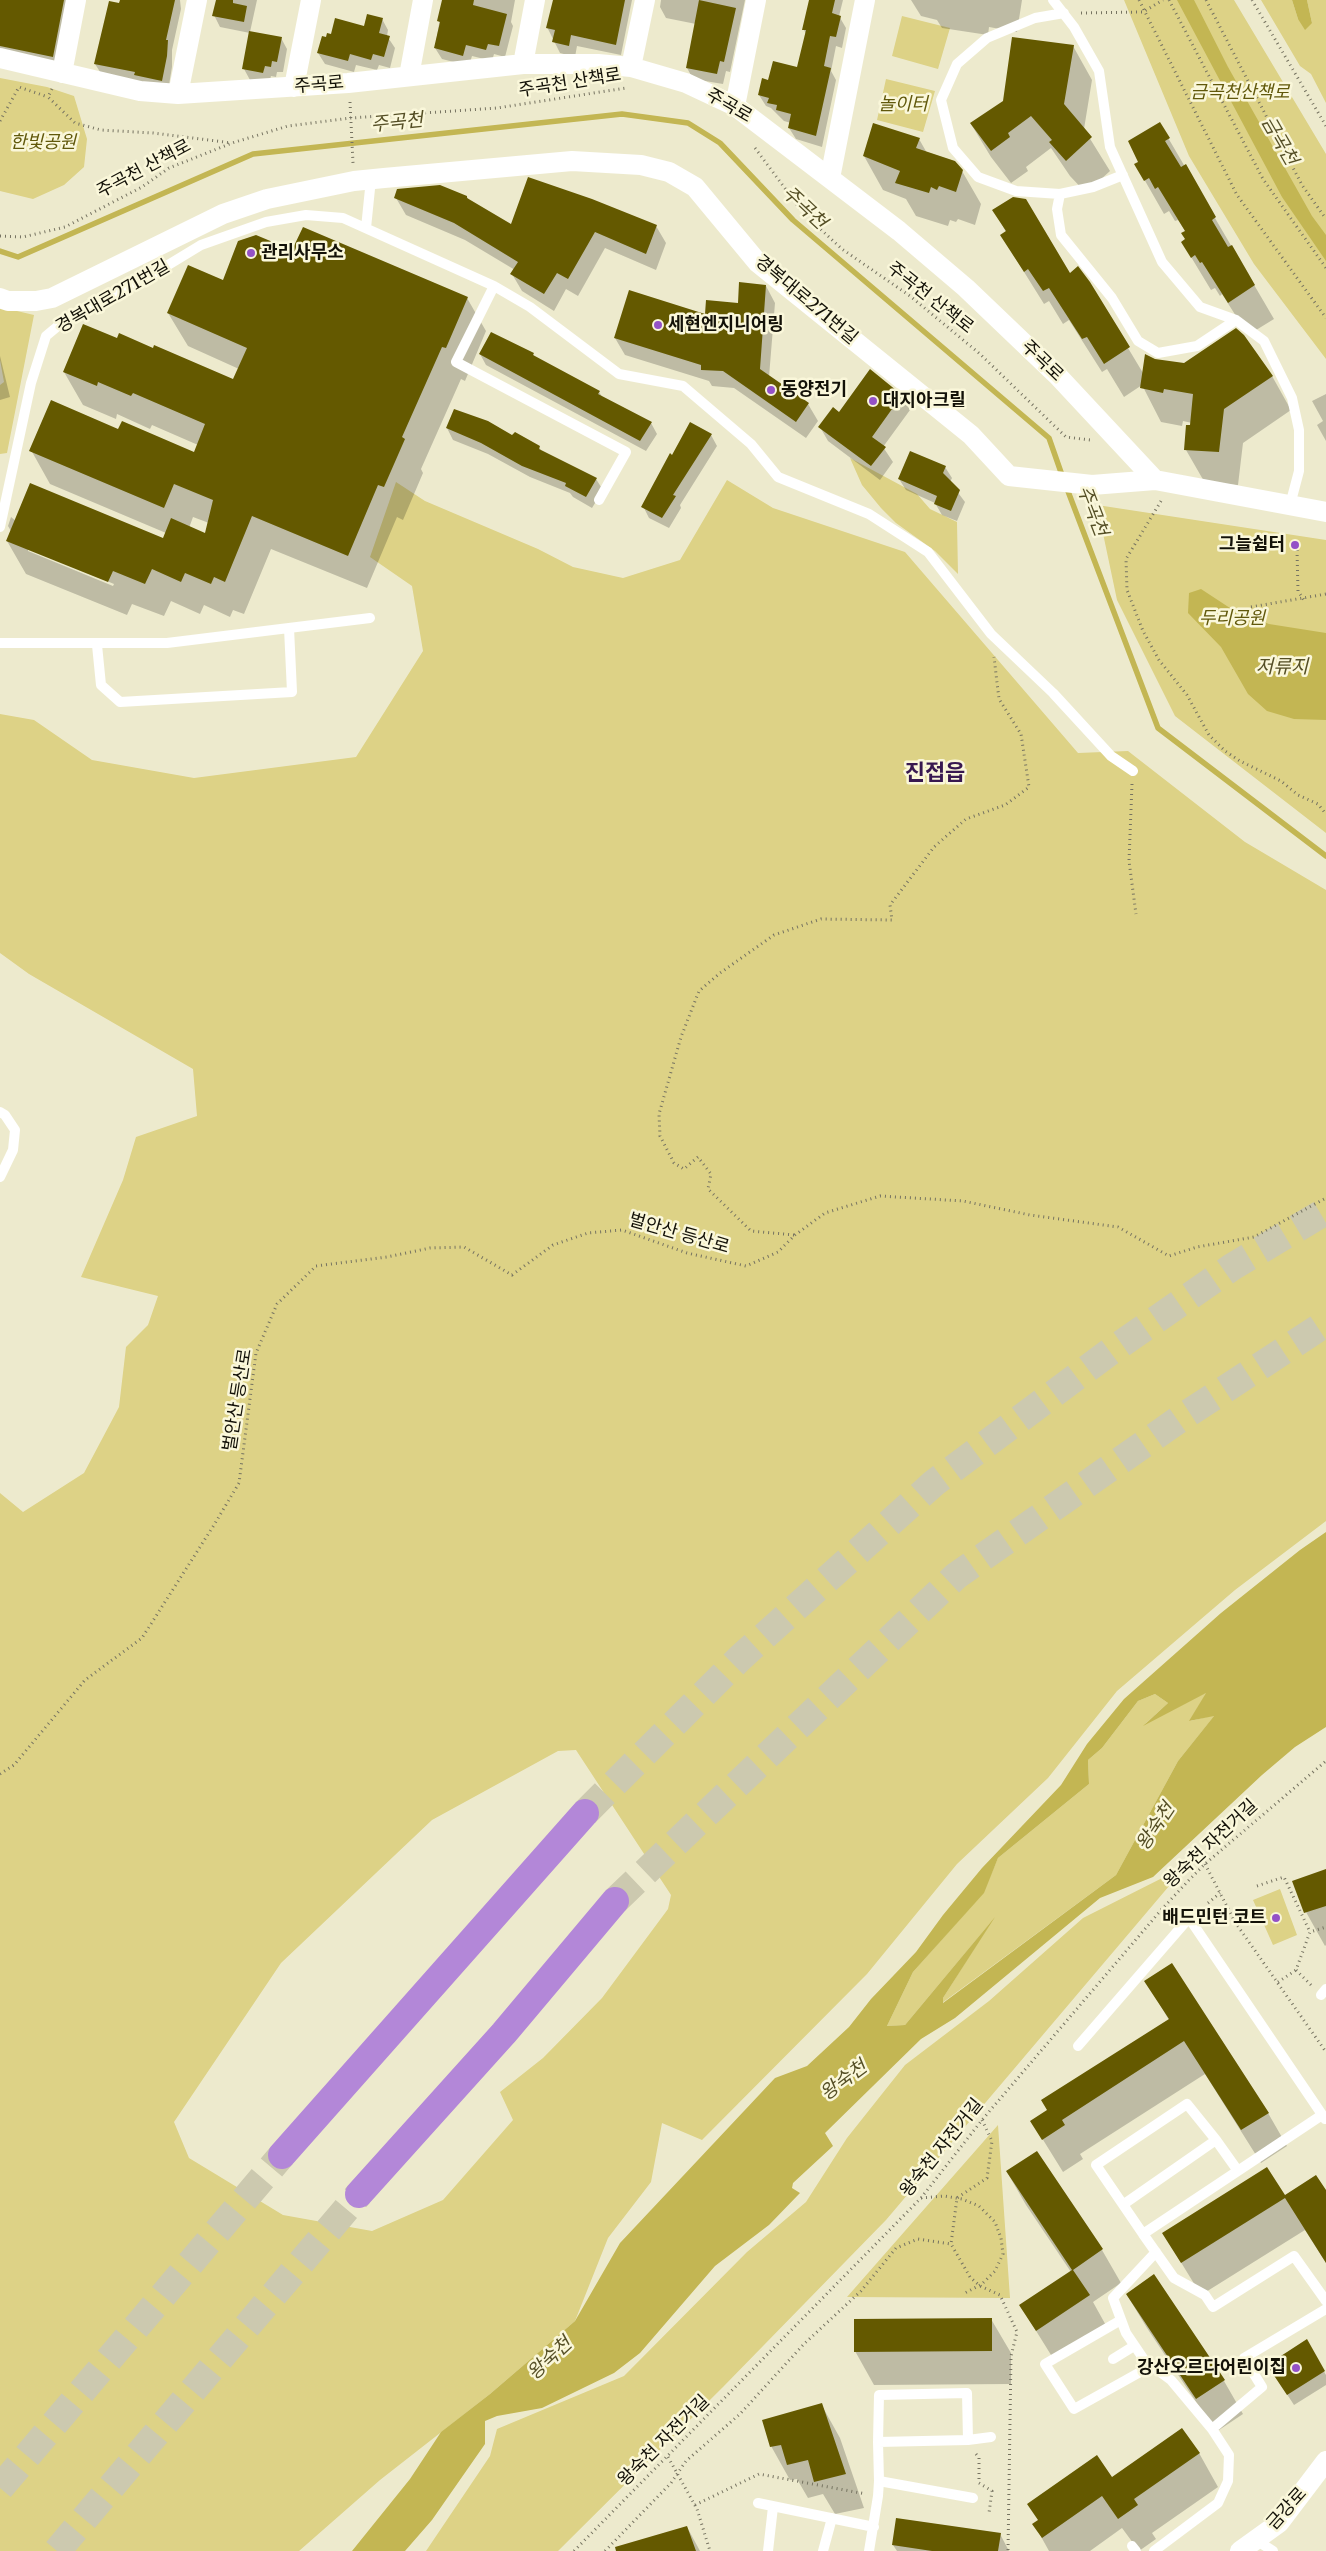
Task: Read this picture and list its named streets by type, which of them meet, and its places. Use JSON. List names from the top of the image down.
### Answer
{
  "streets": {
    "street": ["주곡로", "경복대로271번길", "금강로"],
    "path": ["주곡천 산책로", "벌안산 등산로", "왕숙천 자전거길"]
  },
  "crossings": [
    ["주곡천 산책로", "주곡로"],
    ["주곡로", "경복대로271번길"],
    ["경복대로271번길", "벌안산 등산로"]
  ],
  "districts": ["진접읍"],
  "water": [
    "주곡천",
    "금곡천",
    "저류지",
    "왕숙천"
  ],
  "parks": [
    "금곡천산책로",
    "놀이터",
    "한빛공원",
    "두리공원"
  ],
  "places": [
    "관리사무소",
    "세현엔지니어링",
    "동양전기",
    "대지아크릴",
    "그늘쉼터",
    "배드민턴 코트",
    "강산오르다어린이집"
  ]
}
